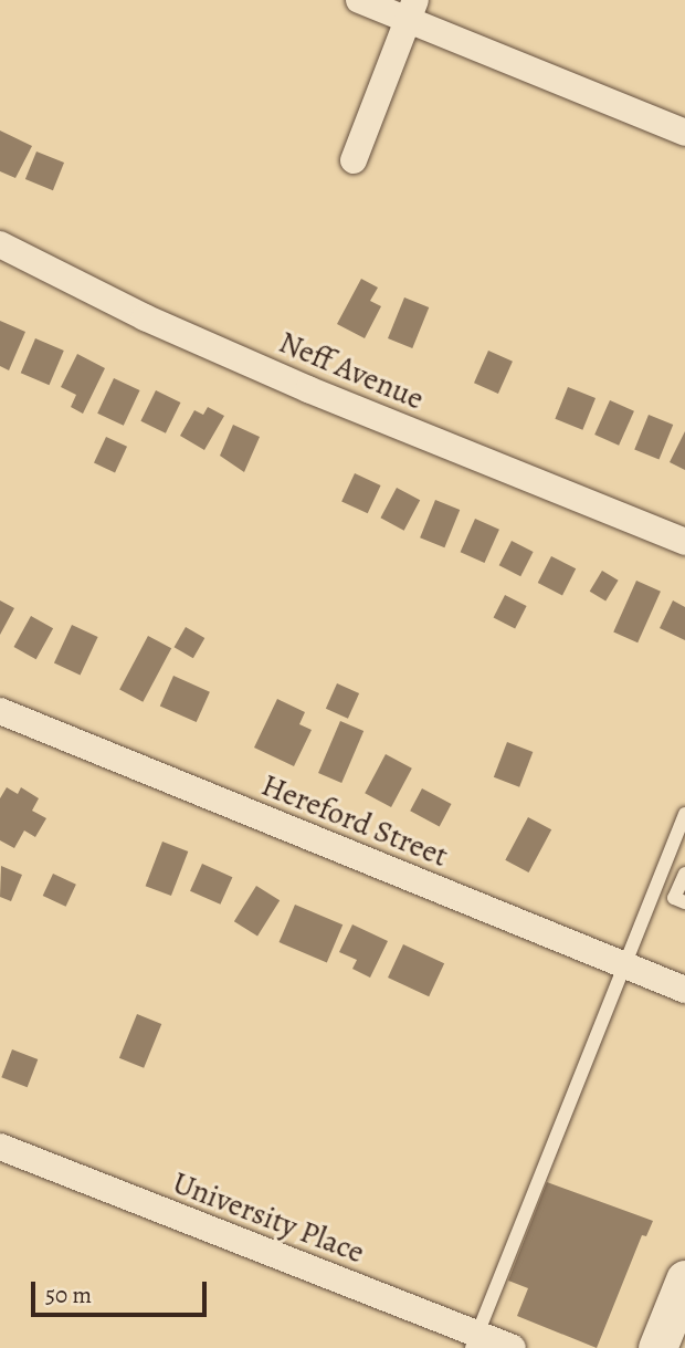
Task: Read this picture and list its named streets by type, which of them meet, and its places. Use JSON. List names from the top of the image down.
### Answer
{
  "streets": {
    "street": ["Neff Avenue", "Hereford Street", "University Place"]
  },
  "scale_bar": "50 m"
}
